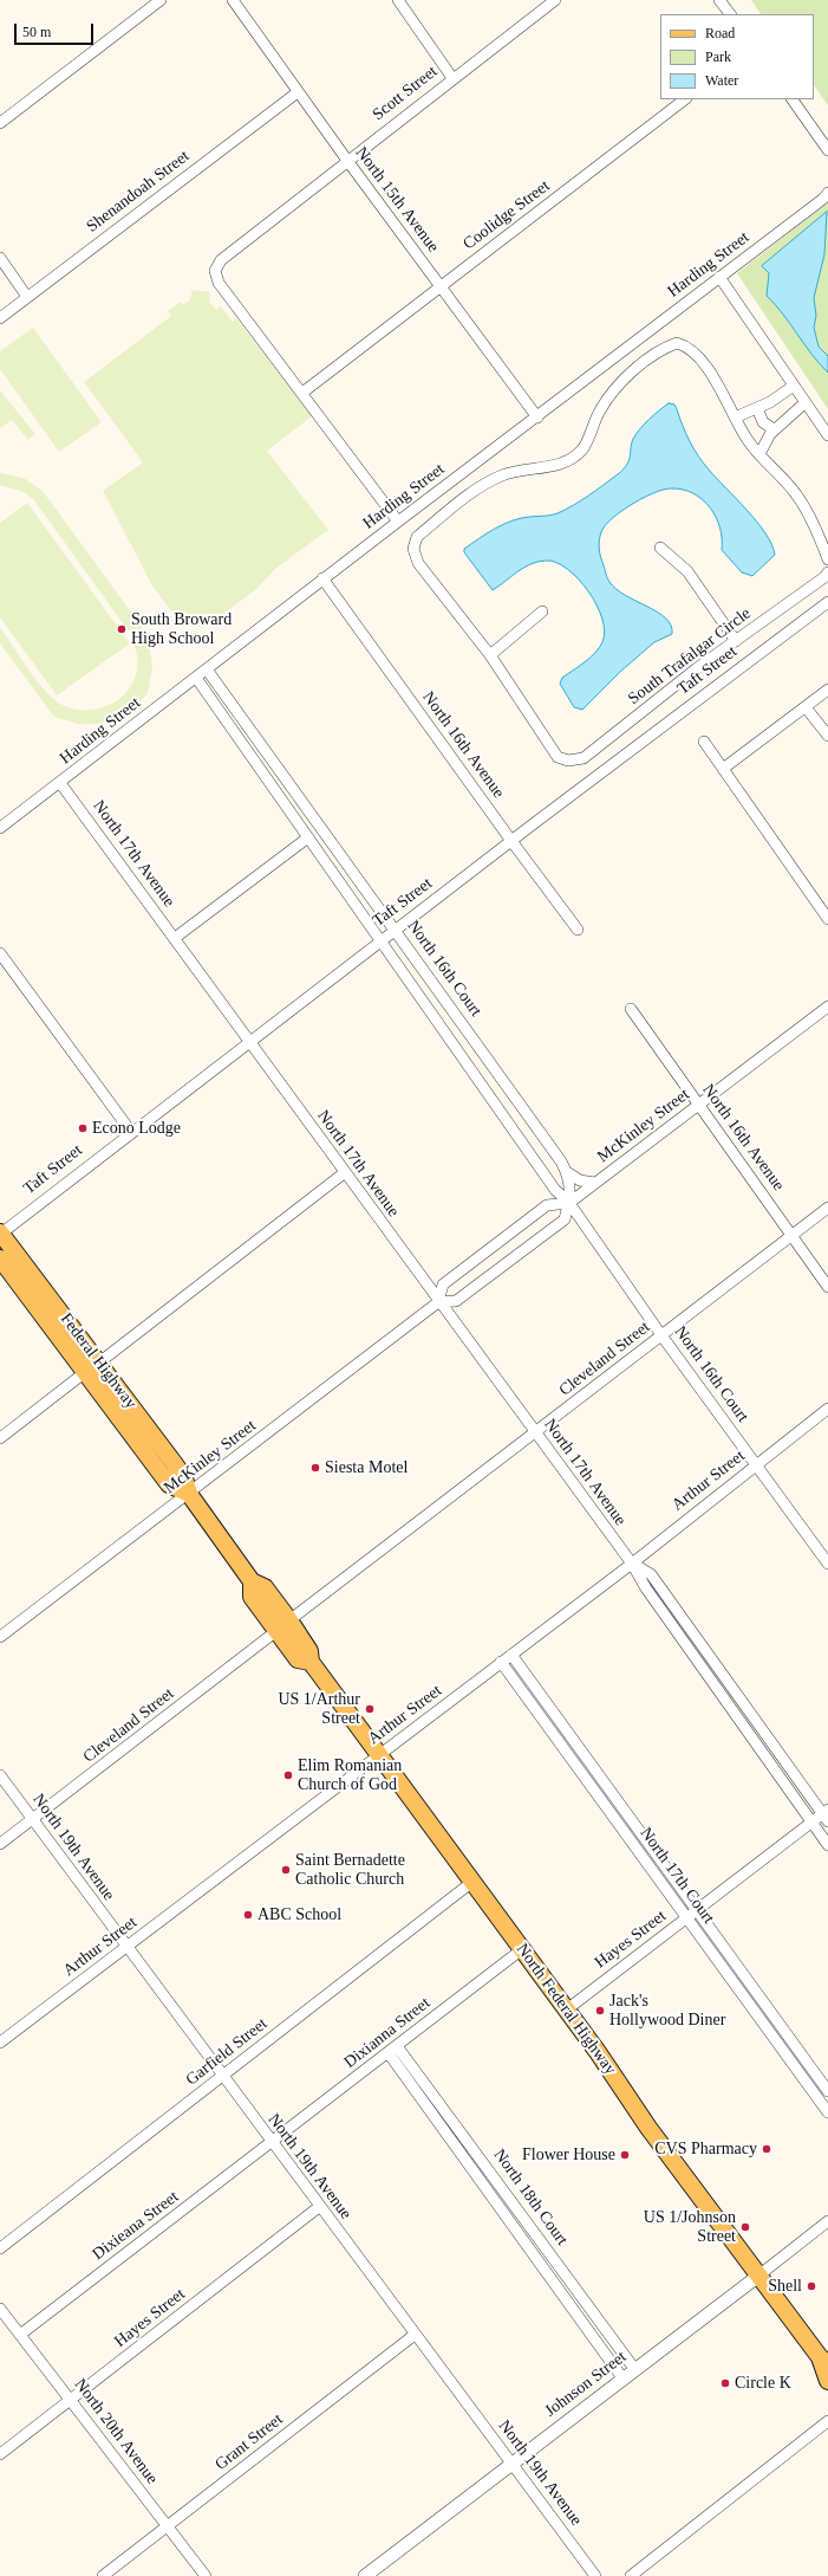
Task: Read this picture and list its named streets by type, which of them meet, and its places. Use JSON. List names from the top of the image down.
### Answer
{
  "streets": {
    "main road": ["Federal Highway", "North Federal Highway"],
    "street": [
      "Scott Street",
      "Shenandoah Street",
      "North 15th Avenue",
      "Coolidge Street",
      "Harding Street",
      "South Trafalgar Circle",
      "Taft Street",
      "North 16th Avenue",
      "North 17th Avenue",
      "North 16th Court",
      "McKinley Street",
      "Cleveland Street",
      "Arthur Street",
      "North 19th Avenue",
      "North 17th Court",
      "Hayes Street",
      "Dixianna Street",
      "Garfield Street",
      "North 18th Court",
      "Dixieana Street",
      "Johnson Street",
      "North 20th Avenue",
      "Grant Street"
    ]
  },
  "crossings": [
    ["Scott Street", "North 15th Avenue"],
    ["Scott Street", "Coolidge Street"],
    ["Shenandoah Street", "North 15th Avenue"],
    ["North 15th Avenue", "Coolidge Street"],
    ["North 15th Avenue", "Harding Street"],
    ["Harding Street", "North 16th Avenue"],
    ["Harding Street", "North 17th Avenue"],
    ["Harding Street", "North 16th Court"],
    ["Taft Street", "North 16th Avenue"],
    ["Taft Street", "North 17th Avenue"],
    ["Taft Street", "North 16th Court"],
    ["Taft Street", "Federal Highway"],
    ["North 16th Avenue", "McKinley Street"],
    ["North 16th Avenue", "Cleveland Street"],
    ["North 17th Avenue", "McKinley Street"],
    ["North 17th Avenue", "Cleveland Street"],
    ["North 17th Avenue", "Arthur Street"],
    ["North 17th Avenue", "Hayes Street"],
    ["North 16th Court", "McKinley Street"],
    ["North 16th Court", "Cleveland Street"],
    ["North 16th Court", "Arthur Street"],
    ["McKinley Street", "Federal Highway"],
    ["Cleveland Street", "Federal Highway"],
    ["Cleveland Street", "North 19th Avenue"],
    ["Federal Highway", "North Federal Highway"],
    ["Arthur Street", "North 19th Avenue"],
    ["Arthur Street", "North 17th Court"],
    ["Arthur Street", "North Federal Highway"],
    ["North 19th Avenue", "Hayes Street"],
    ["North 19th Avenue", "Dixianna Street"],
    ["North 19th Avenue", "Garfield Street"],
    ["North 19th Avenue", "Dixieana Street"],
    ["North 19th Avenue", "Johnson Street"],
    ["North 19th Avenue", "Grant Street"],
    ["North 17th Court", "Hayes Street"],
    ["Hayes Street", "North Federal Highway"],
    ["Hayes Street", "North 20th Avenue"],
    ["North Federal Highway", "Dixianna Street"],
    ["North Federal Highway", "Garfield Street"],
    ["North Federal Highway", "Johnson Street"],
    ["Dixianna Street", "North 18th Court"],
    ["Dixianna Street", "Dixieana Street"],
    ["North 18th Court", "Johnson Street"],
    ["Dixieana Street", "North 20th Avenue"],
    ["North 20th Avenue", "Grant Street"]
  ],
  "places": [
    "South Broward High School",
    "Econo Lodge",
    "Siesta Motel",
    "US 1/Arthur Street",
    "Elim Romanian Church of God",
    "Saint Bernadette Catholic Church",
    "ABC School",
    "Jack's Hollywood Diner",
    "CVS Pharmacy",
    "Flower House",
    "US 1/Johnson Street",
    "Shell",
    "Circle K"
  ],
  "legend": ["Road", "Park", "Water"],
  "scale_bar": "50 m"
}
